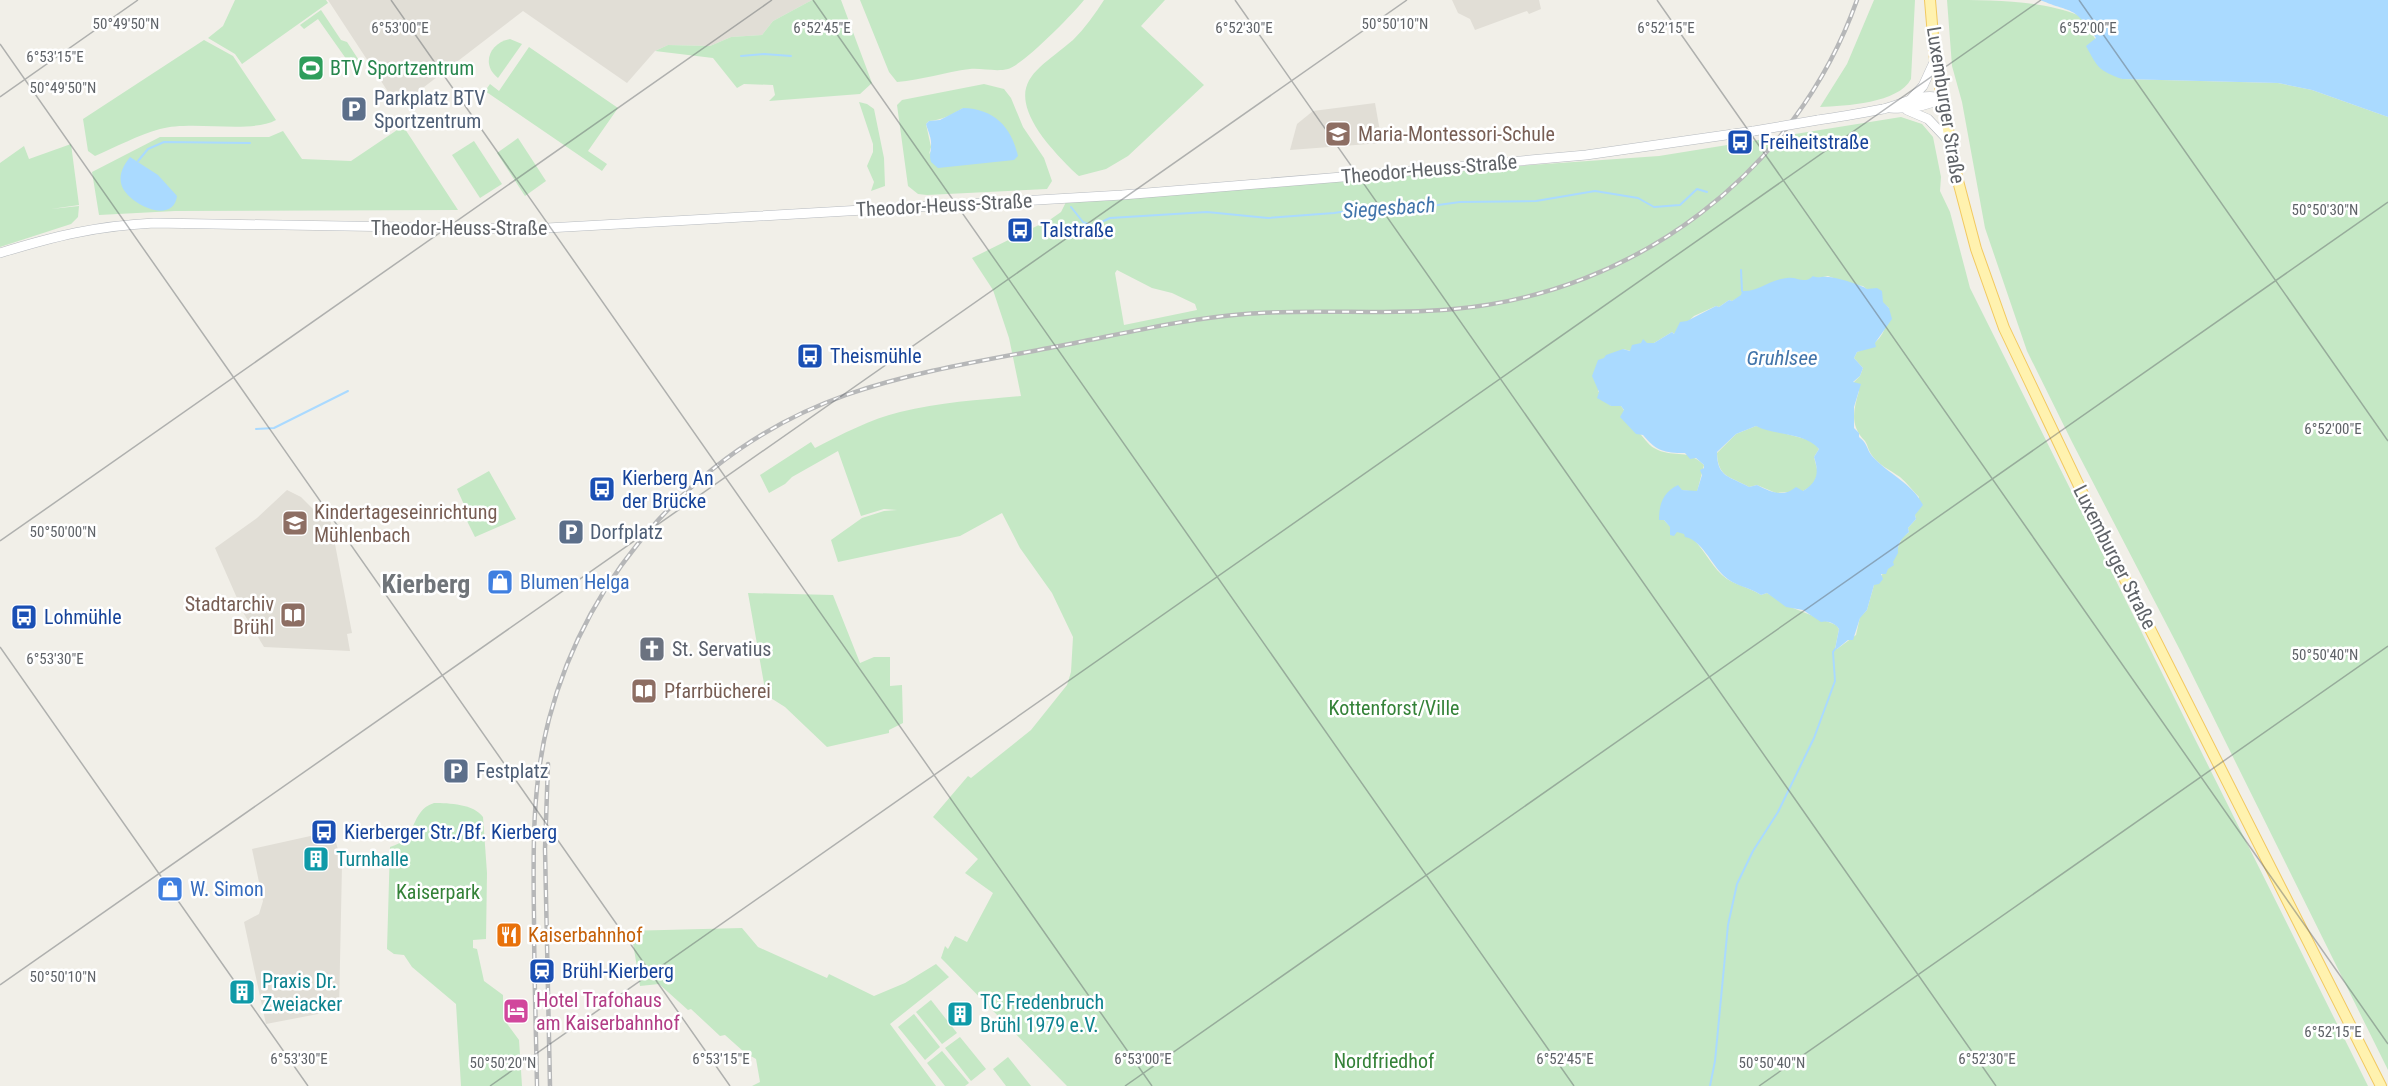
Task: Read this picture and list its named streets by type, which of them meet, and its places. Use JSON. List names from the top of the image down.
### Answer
{
  "streets": {
    "main road": ["Luxemburger Straße", "Theodor-Heuss-Straße"]
  },
  "crossings": [
    ["Luxemburger Straße", "Theodor-Heuss-Straße"]
  ],
  "districts": ["Kierberg"],
  "water": ["Siegesbach", "Gruhlsee"],
  "parks": ["Kottenforst/Ville", "Kaiserpark", "Nordfriedhof"],
  "places": {
    "sports": ["BTV Sportzentrum"],
    "parking": ["Parkplatz BTV Sportzentrum", "Dorfplatz", "Festplatz"],
    "school or university": ["Maria-Montessori-Schule", "Kindertageseinrichtung Mühlenbach"],
    "bus stop": [
      "Freiheitstraße",
      "Talstraße",
      "Theismühle",
      "Kierberg An der Brücke",
      "Lohmühle",
      "Kierberger Str./Bf. Kierberg"
    ],
    "shop": ["Blumen Helga", "W. Simon"],
    "library": ["Stadtarchiv Brühl", "Pfarrbücherei"],
    "church": ["St. Servatius"],
    "building": ["Turnhalle", "Praxis Dr. Zweiacker", "TC Fredenbruch Brühl 1979 e.V."],
    "restaurant": ["Kaiserbahnhof"],
    "station": ["Brühl-Kierberg"],
    "hotel": ["Hotel Trafohaus am Kaiserbahnhof"]
  },
  "coordinates": [
    "50°49'50\"N",
    "50°50'10\"N",
    "6°52'30\"E",
    "6°52'00\"E",
    "6°53'00\"E",
    "6°52'45\"E",
    "6°52'15\"E",
    "6°53'15\"E",
    "50°50'30\"N",
    "50°50'00\"N",
    "50°50'40\"N",
    "6°53'30\"E",
    "50°50'20\"N"
  ]
}
